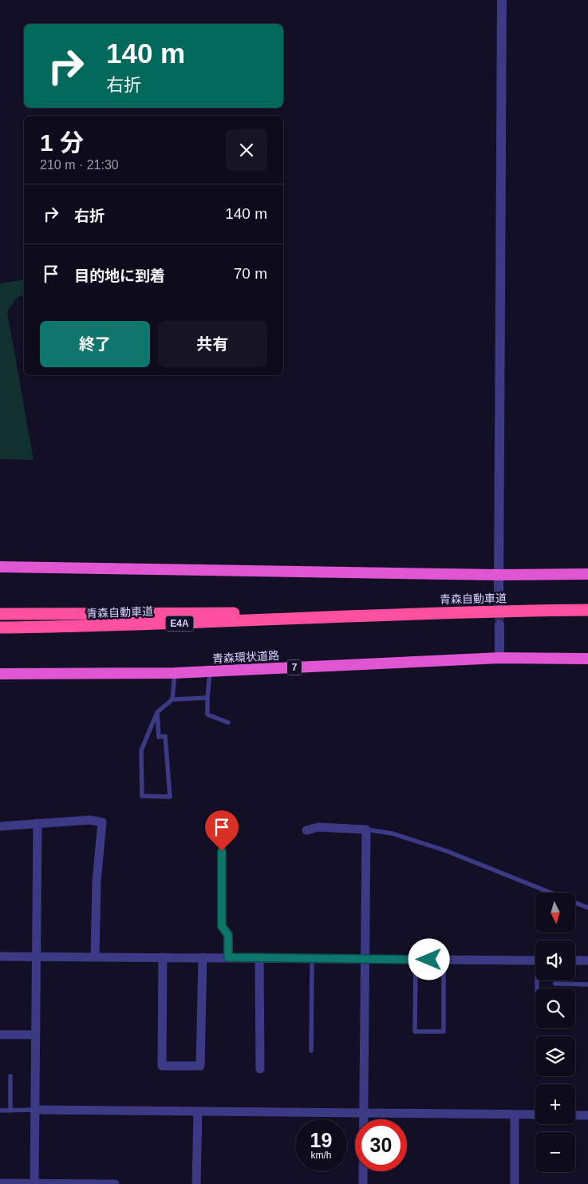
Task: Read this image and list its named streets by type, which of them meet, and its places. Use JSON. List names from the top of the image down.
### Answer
{
  "streets": {
    "highway": [
      "青森自動車道",
      "E4A",
      "青森環状道路",
      "7"
    ]
  },
  "north": "bottom",
  "page": {
    "turn": ["140 m", "右折"],
    "heading": ["1 分", "210 m · 21:30"],
    "list": [
      {
        "name": "右折",
        "value": "140 m"
      },
      {
        "name": "目的地に到着",
        "value": "70 m"
      }
    ],
    "buttons": ["終了", "共有"],
    "map_buttons": ["+", "−"],
    "speed": "19 km/h",
    "limit": "30"
  }
}
